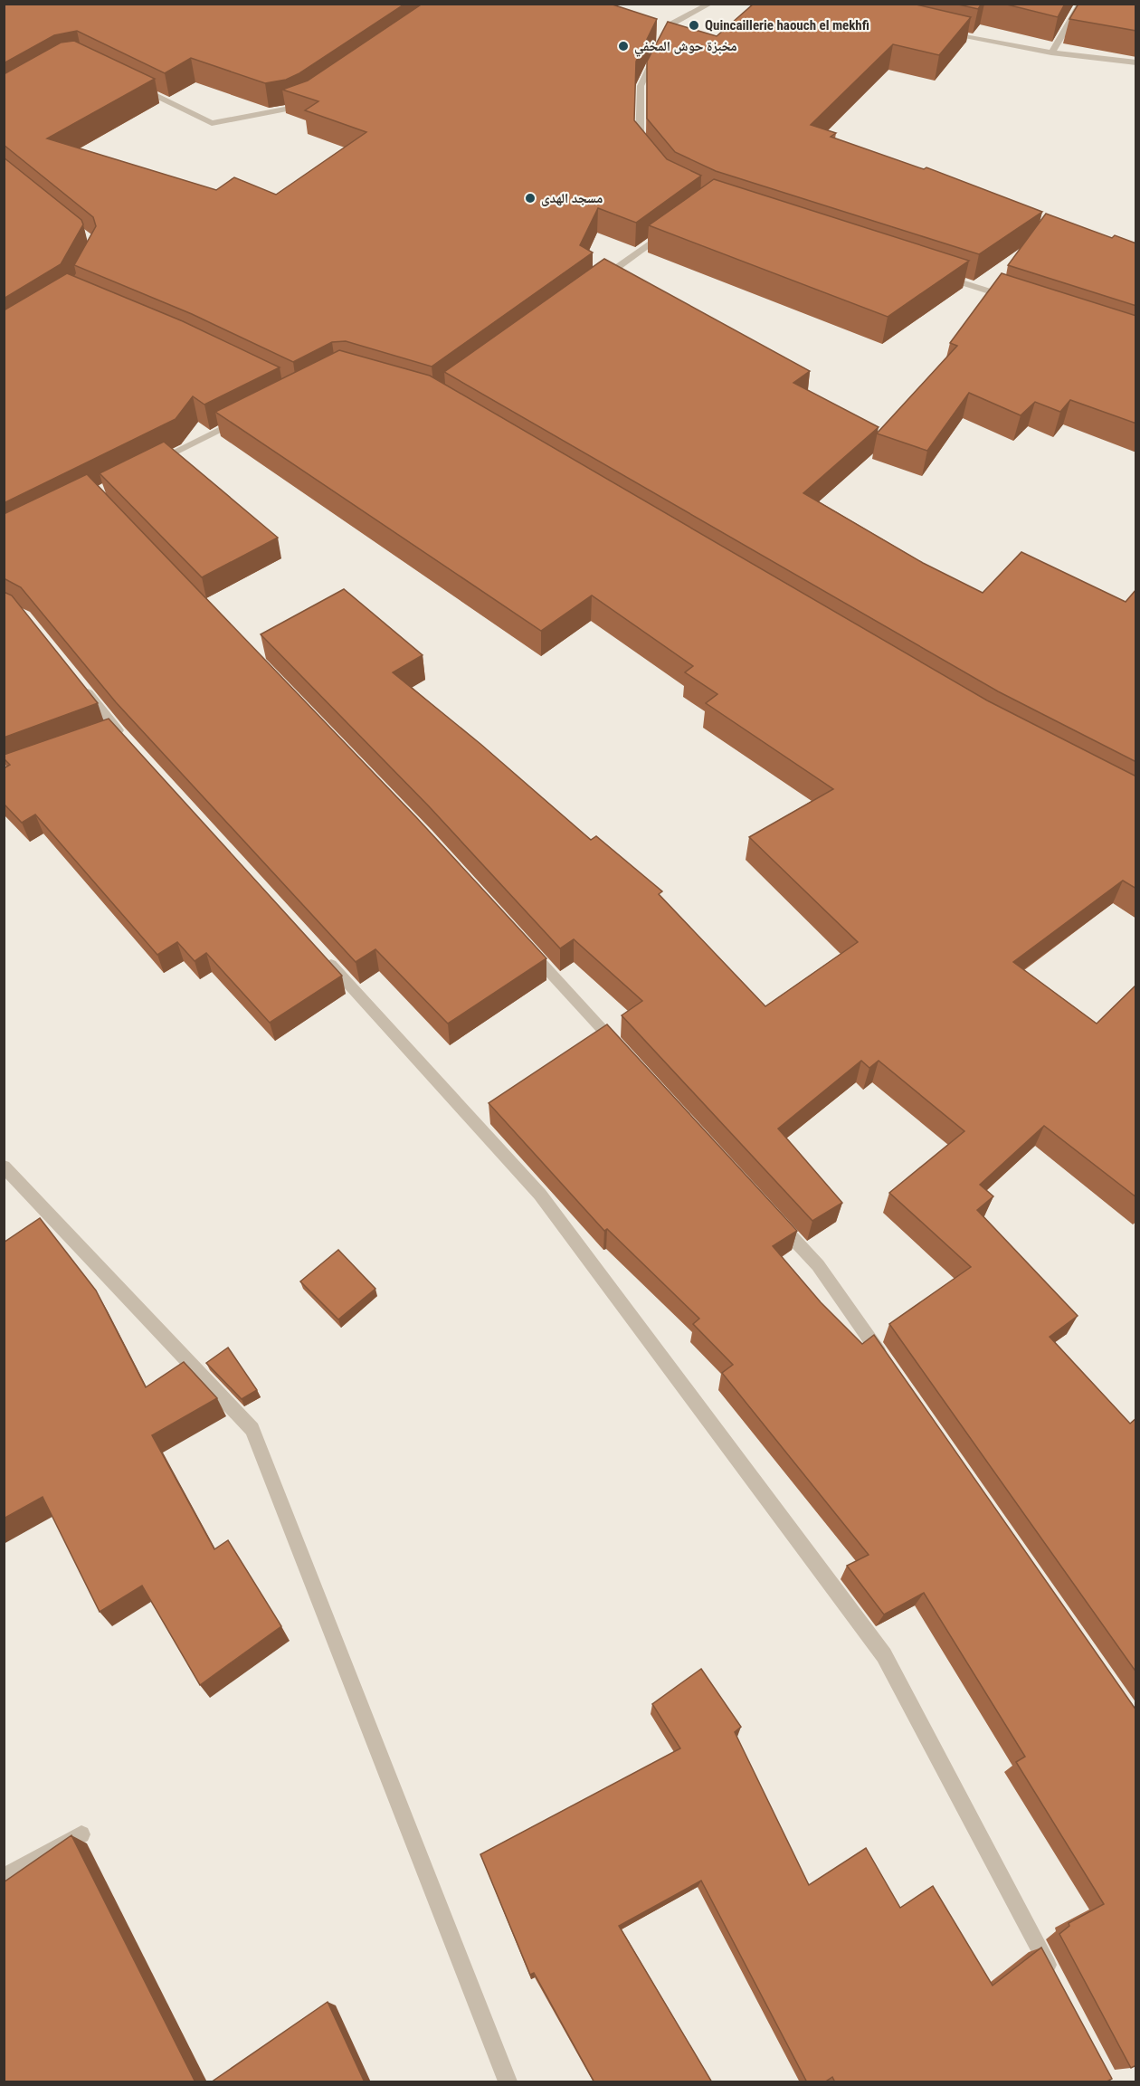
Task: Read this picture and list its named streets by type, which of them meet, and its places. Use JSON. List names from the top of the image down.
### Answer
{
  "places": ["Quincaillerie haouch el mekhfi", "مخبزة حوش المخفي", "مسجد الهدى"]
}
